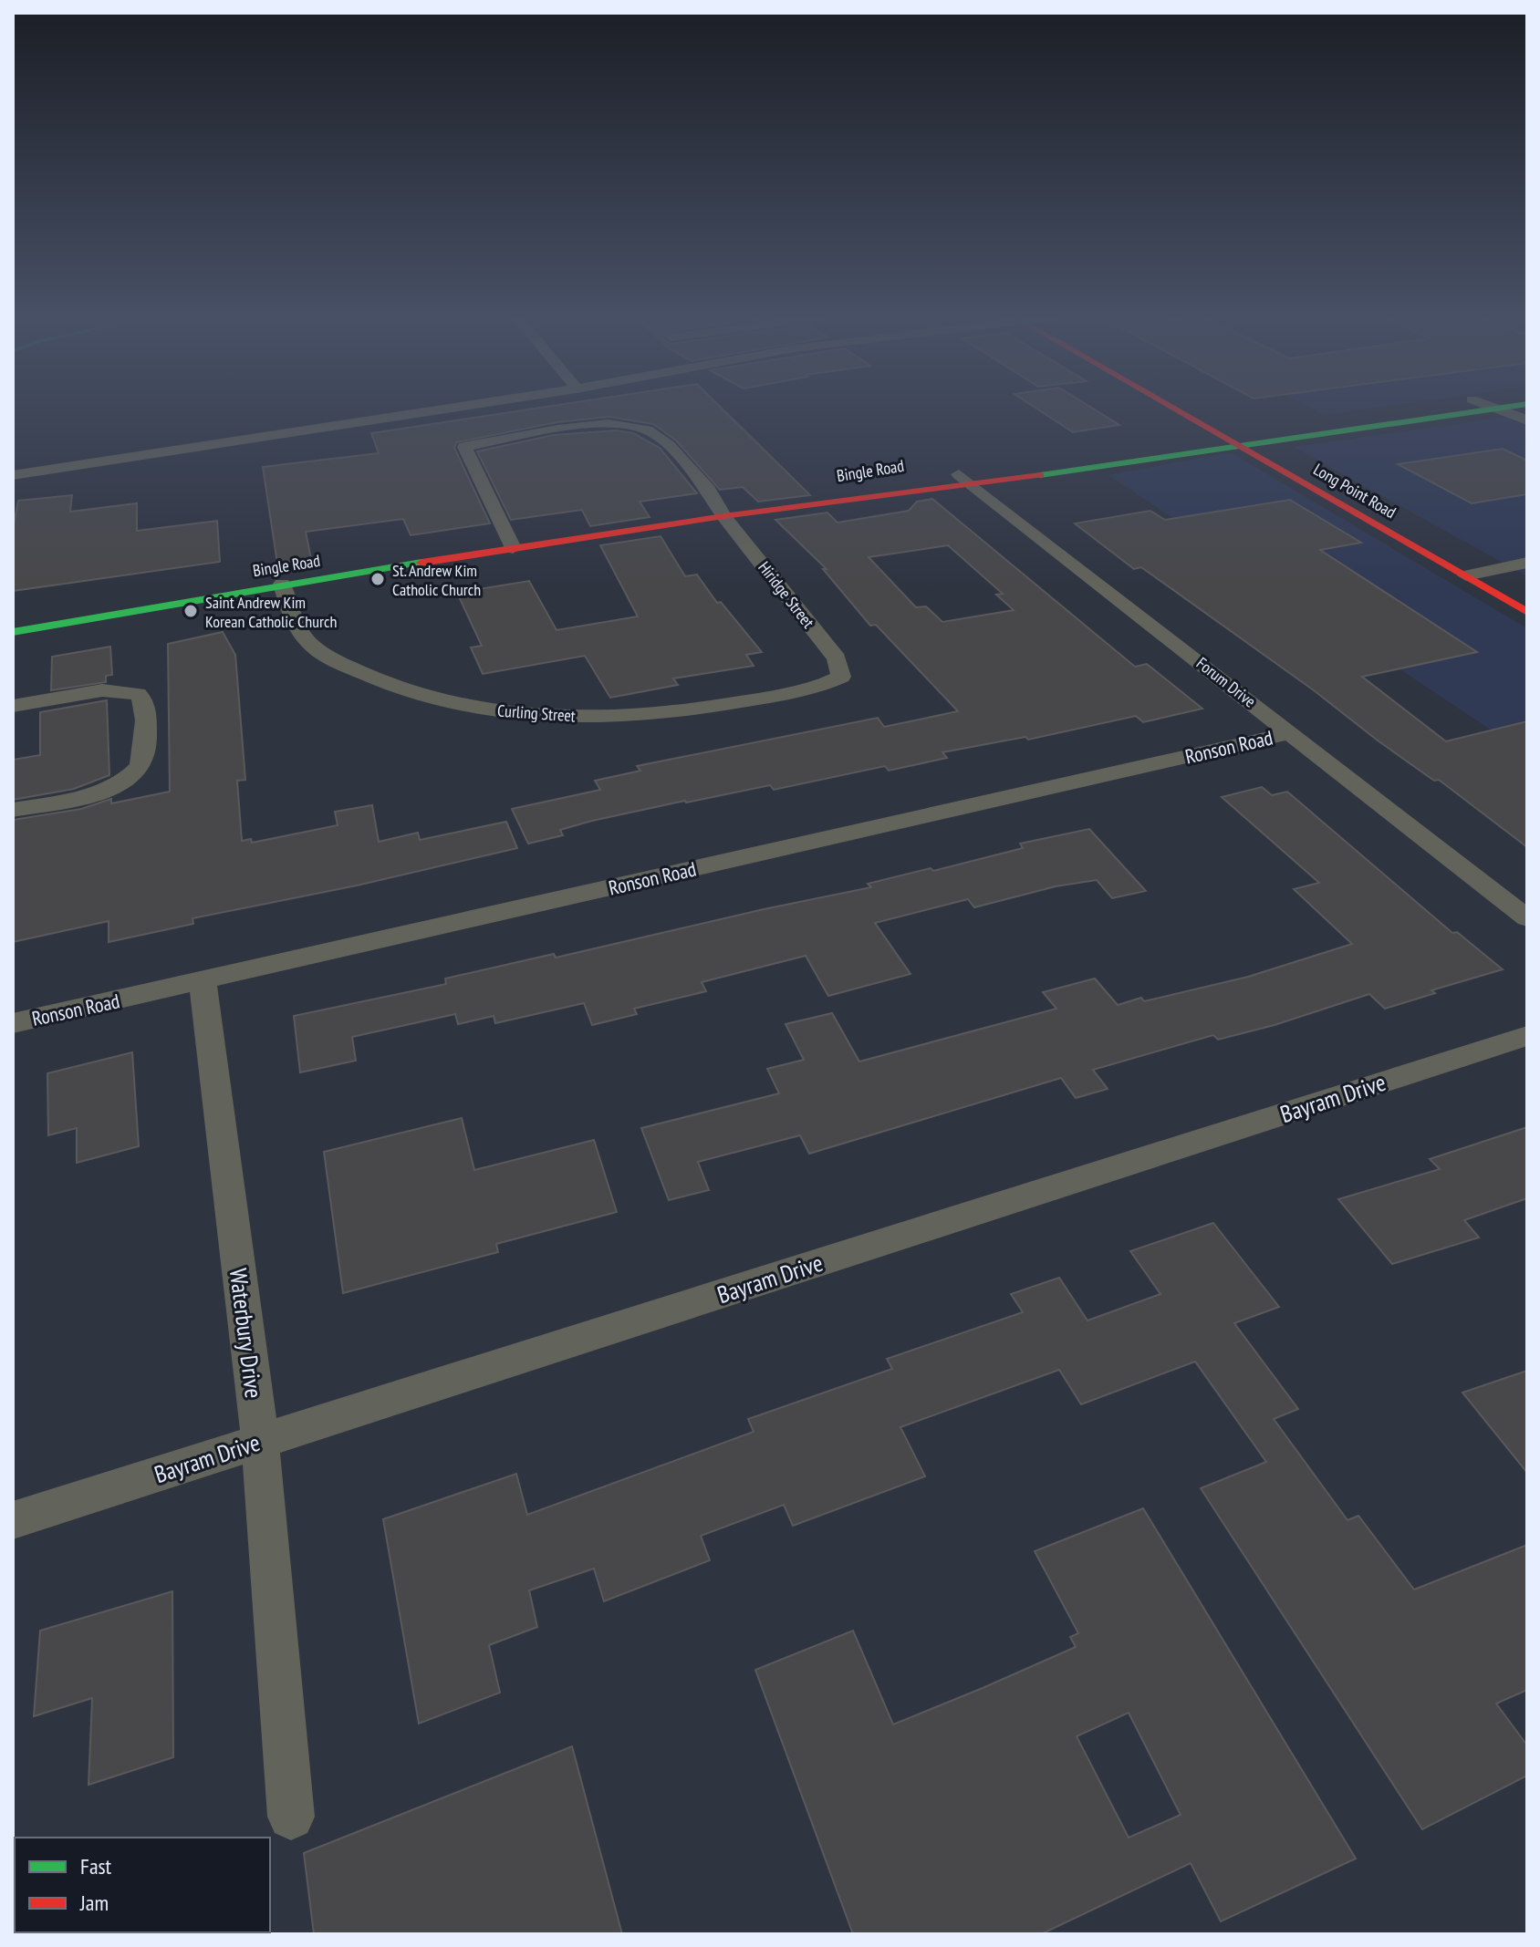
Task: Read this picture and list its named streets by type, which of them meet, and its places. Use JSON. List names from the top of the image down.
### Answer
{
  "streets": {
    "main road": ["Bingle Road", "Long Point Road"],
    "street": [
      "Hiridge Street",
      "Forum Drive",
      "Curling Street",
      "Ronson Road",
      "Bayram Drive",
      "Waterbury Drive"
    ]
  },
  "crossings": [
    ["Bingle Road", "Long Point Road"],
    ["Bingle Road", "Hiridge Street"],
    ["Bingle Road", "Forum Drive"],
    ["Bingle Road", "Curling Street"],
    ["Hiridge Street", "Curling Street"],
    ["Forum Drive", "Ronson Road"],
    ["Ronson Road", "Waterbury Drive"],
    ["Bayram Drive", "Waterbury Drive"]
  ],
  "places": ["St. Andrew Kim Catholic Church", "Saint Andrew Kim Korean Catholic Church"],
  "legend": ["Fast", "Jam"]
}
